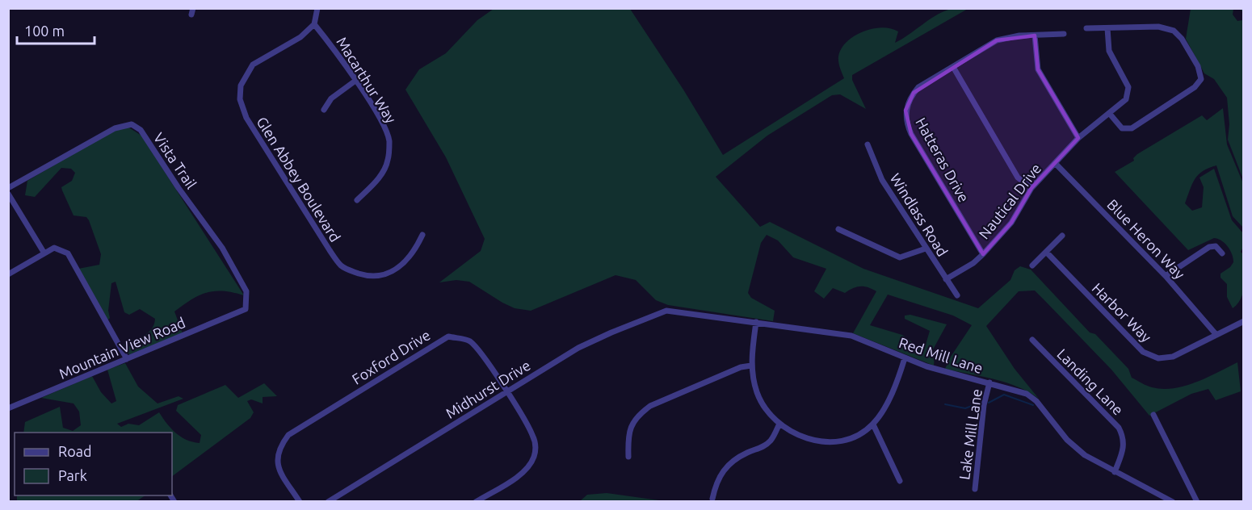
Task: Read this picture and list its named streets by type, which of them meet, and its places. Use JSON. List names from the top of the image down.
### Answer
{
  "streets": {
    "street": [
      "Macarthur Way",
      "Hatteras Drive",
      "Vista Trail",
      "Glen Abbey Boulevard",
      "Nautical Drive",
      "Windlass Road",
      "Blue Heron Way",
      "Harbor Way",
      "Mountain View Road",
      "Red Mill Lane",
      "Foxford Drive",
      "Landing Lane",
      "Midhurst Drive",
      "Lake Mill Lane"
    ]
  },
  "crossings": [
    ["Macarthur Way", "Glen Abbey Boulevard"],
    ["Hatteras Drive", "Nautical Drive"],
    ["Vista Trail", "Mountain View Road"],
    ["Nautical Drive", "Windlass Road"],
    ["Nautical Drive", "Blue Heron Way"],
    ["Blue Heron Way", "Harbor Way"],
    ["Red Mill Lane", "Landing Lane"],
    ["Red Mill Lane", "Midhurst Drive"],
    ["Red Mill Lane", "Lake Mill Lane"],
    ["Foxford Drive", "Midhurst Drive"]
  ],
  "legend": ["Road", "Park"],
  "scale_bar": "100 m"
}
